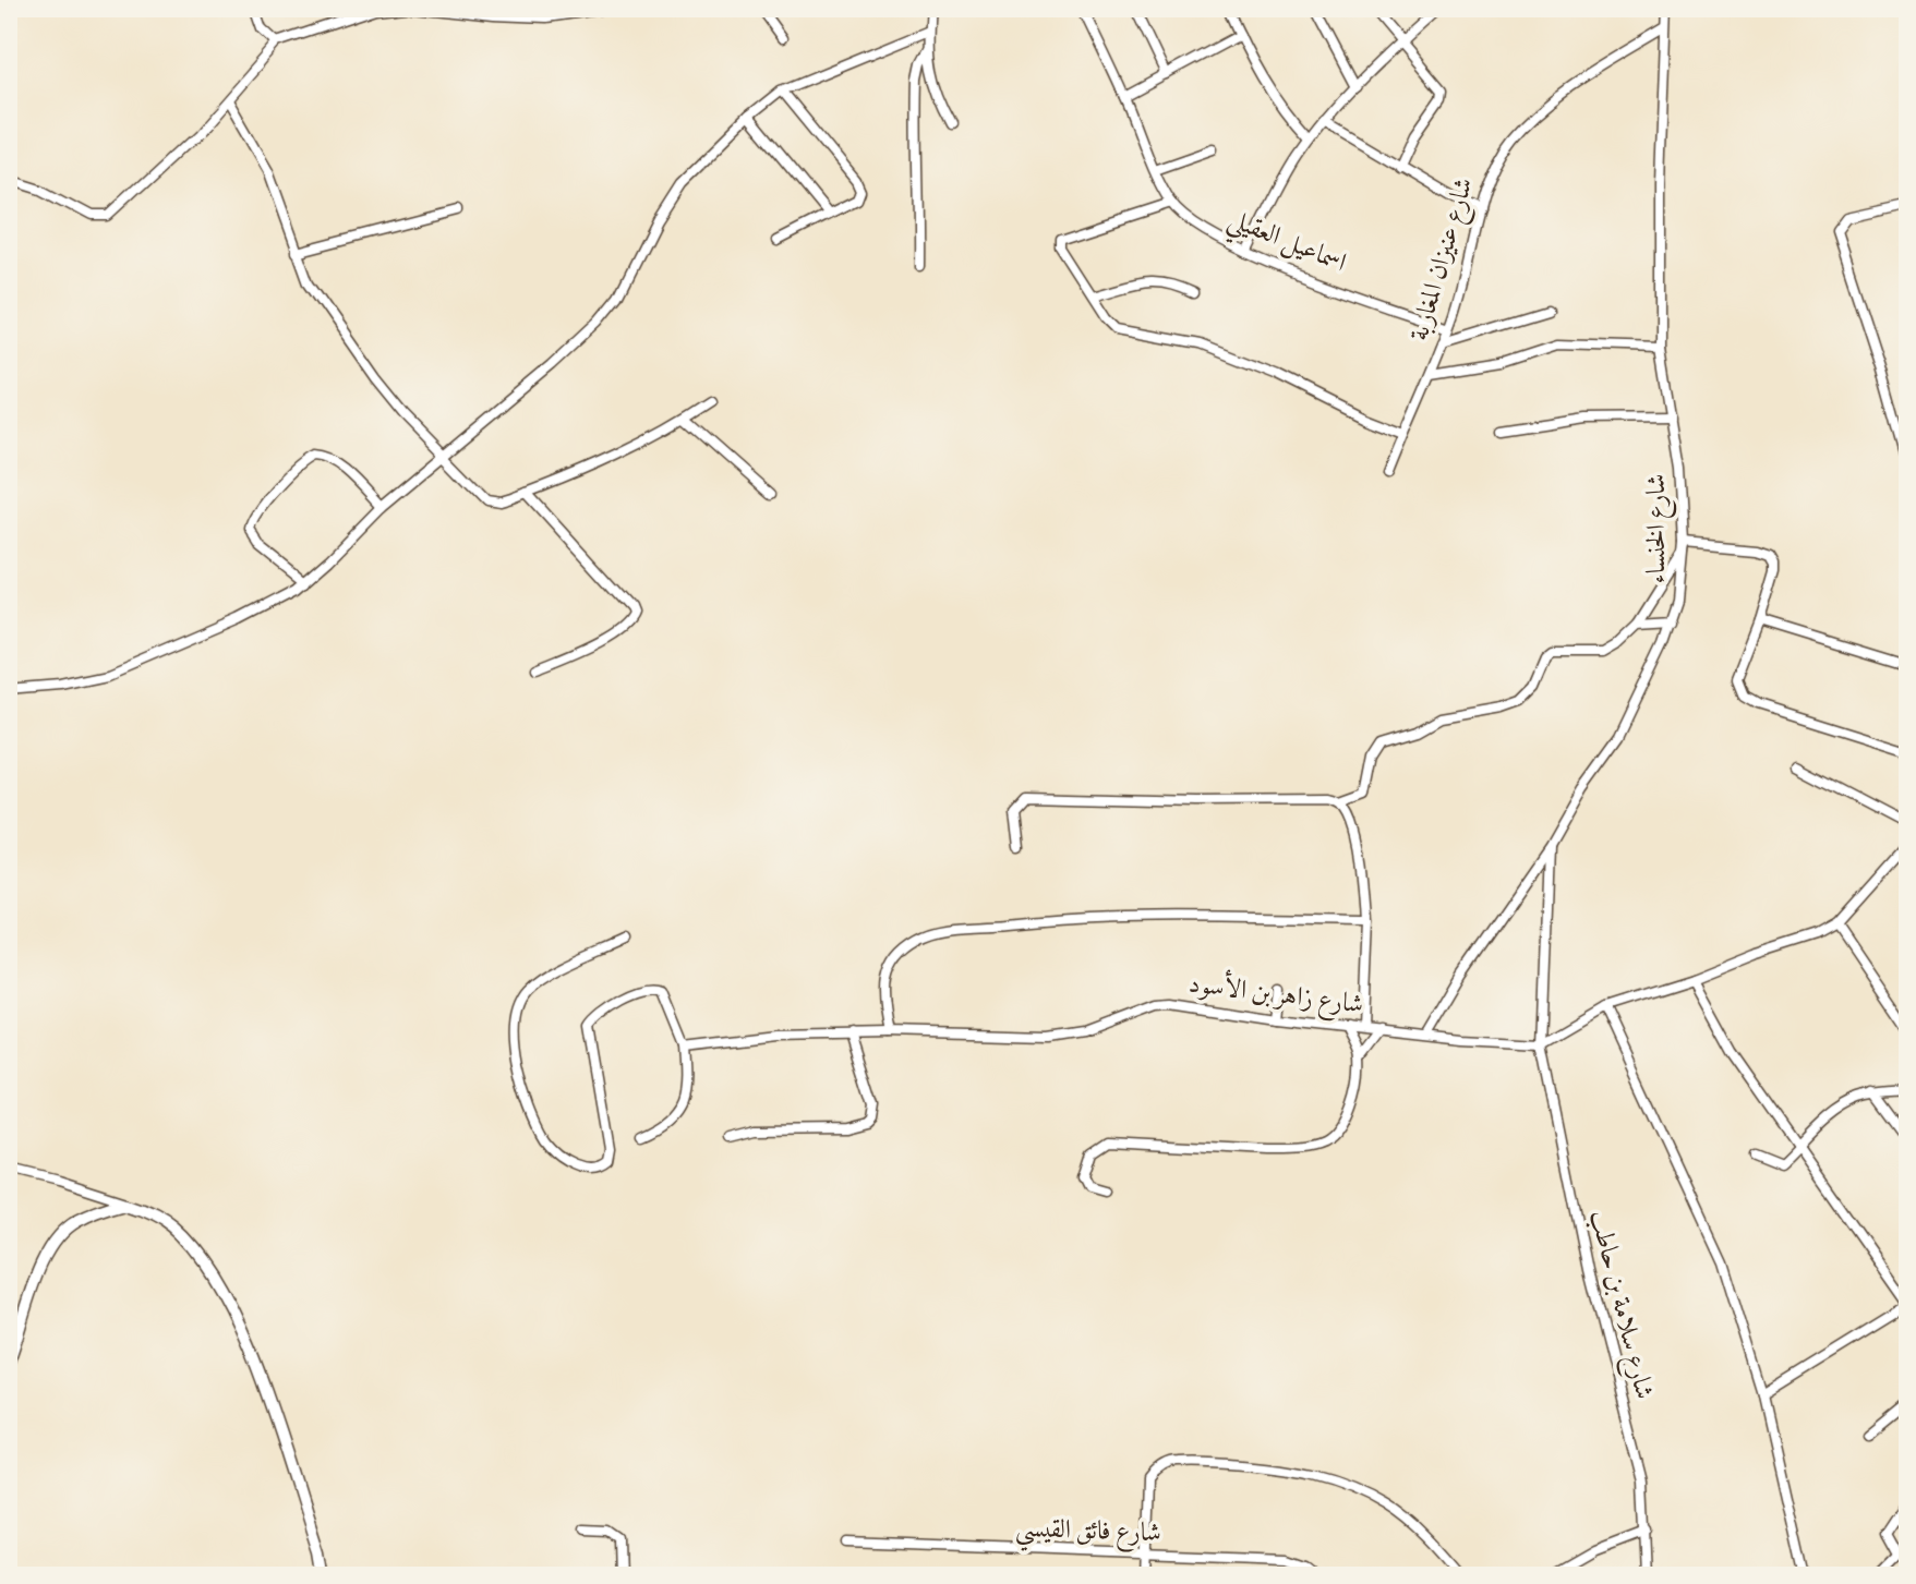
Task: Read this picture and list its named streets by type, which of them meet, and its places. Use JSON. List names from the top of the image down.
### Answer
{
  "streets": {
    "street": [
      "اسماعيل العقيلي",
      "شارع عنيزان المغاربة",
      "شارع الخنساء",
      "شارع زاهر بن الأسود",
      "شارع سلامة بن حاطب",
      "شارع فائق القيسي"
    ]
  },
  "crossings": [
    ["اسماعيل العقيلي", "شارع عنيزان المغاربة"],
    ["شارع عنيزان المغاربة", "شارع الخنساء"],
    ["شارع الخنساء", "شارع زاهر بن الأسود"],
    ["شارع الخنساء", "شارع سلامة بن حاطب"],
    ["شارع زاهر بن الأسود", "شارع سلامة بن حاطب"]
  ]
}
